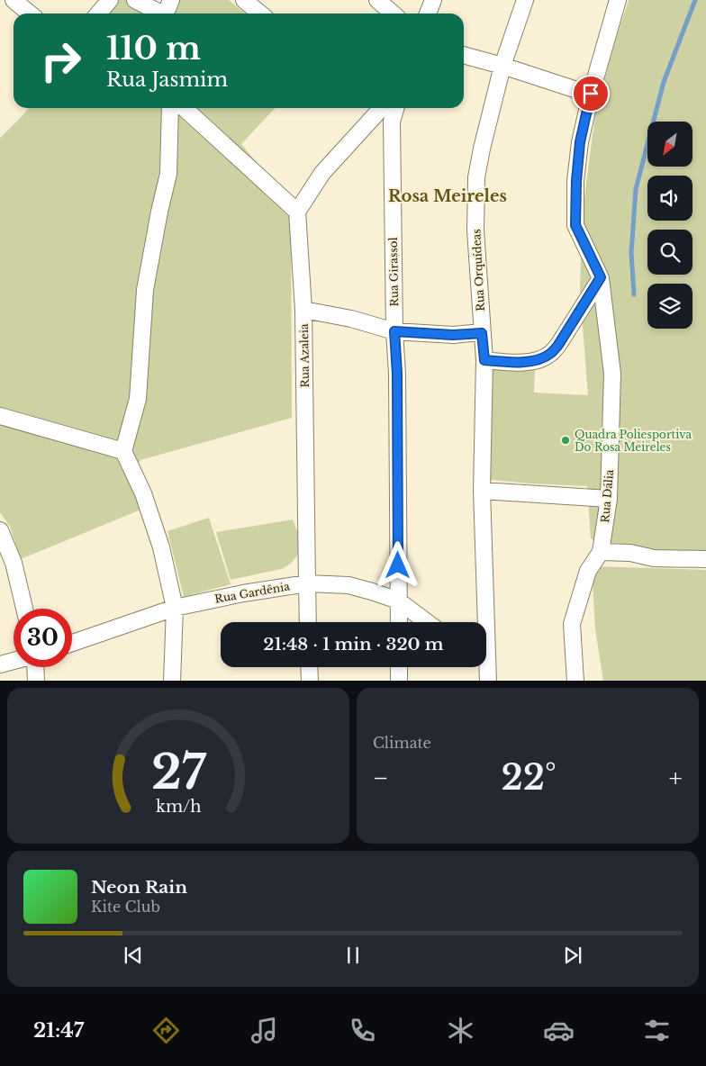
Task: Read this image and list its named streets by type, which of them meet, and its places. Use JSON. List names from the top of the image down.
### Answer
{
  "streets": {
    "street": [
      "Rua Orquídeas",
      "Rua Girassol",
      "Rua Azaleia",
      "Rua Dália",
      "Rua Gardênia"
    ]
  },
  "crossings": [
    ["Rua Girassol", "Rua Gardênia"],
    ["Rua Azaleia", "Rua Gardênia"]
  ],
  "districts": ["Rosa Meireles"],
  "places": ["Quadra Poliesportiva Do Rosa Meireles"],
  "north": "bottom left",
  "page": {
    "turn": ["110 m", "Rua Jasmim"],
    "limit": "30",
    "trip": "21:48 · 1 min · 320 m",
    "tile": "Climate",
    "heat": ["−", "22°", "+"],
    "song": ["Neon Rain", "Kite Club"],
    "tabs": "21:47",
    "gauge": ["27", "km/h"]
  }
}
